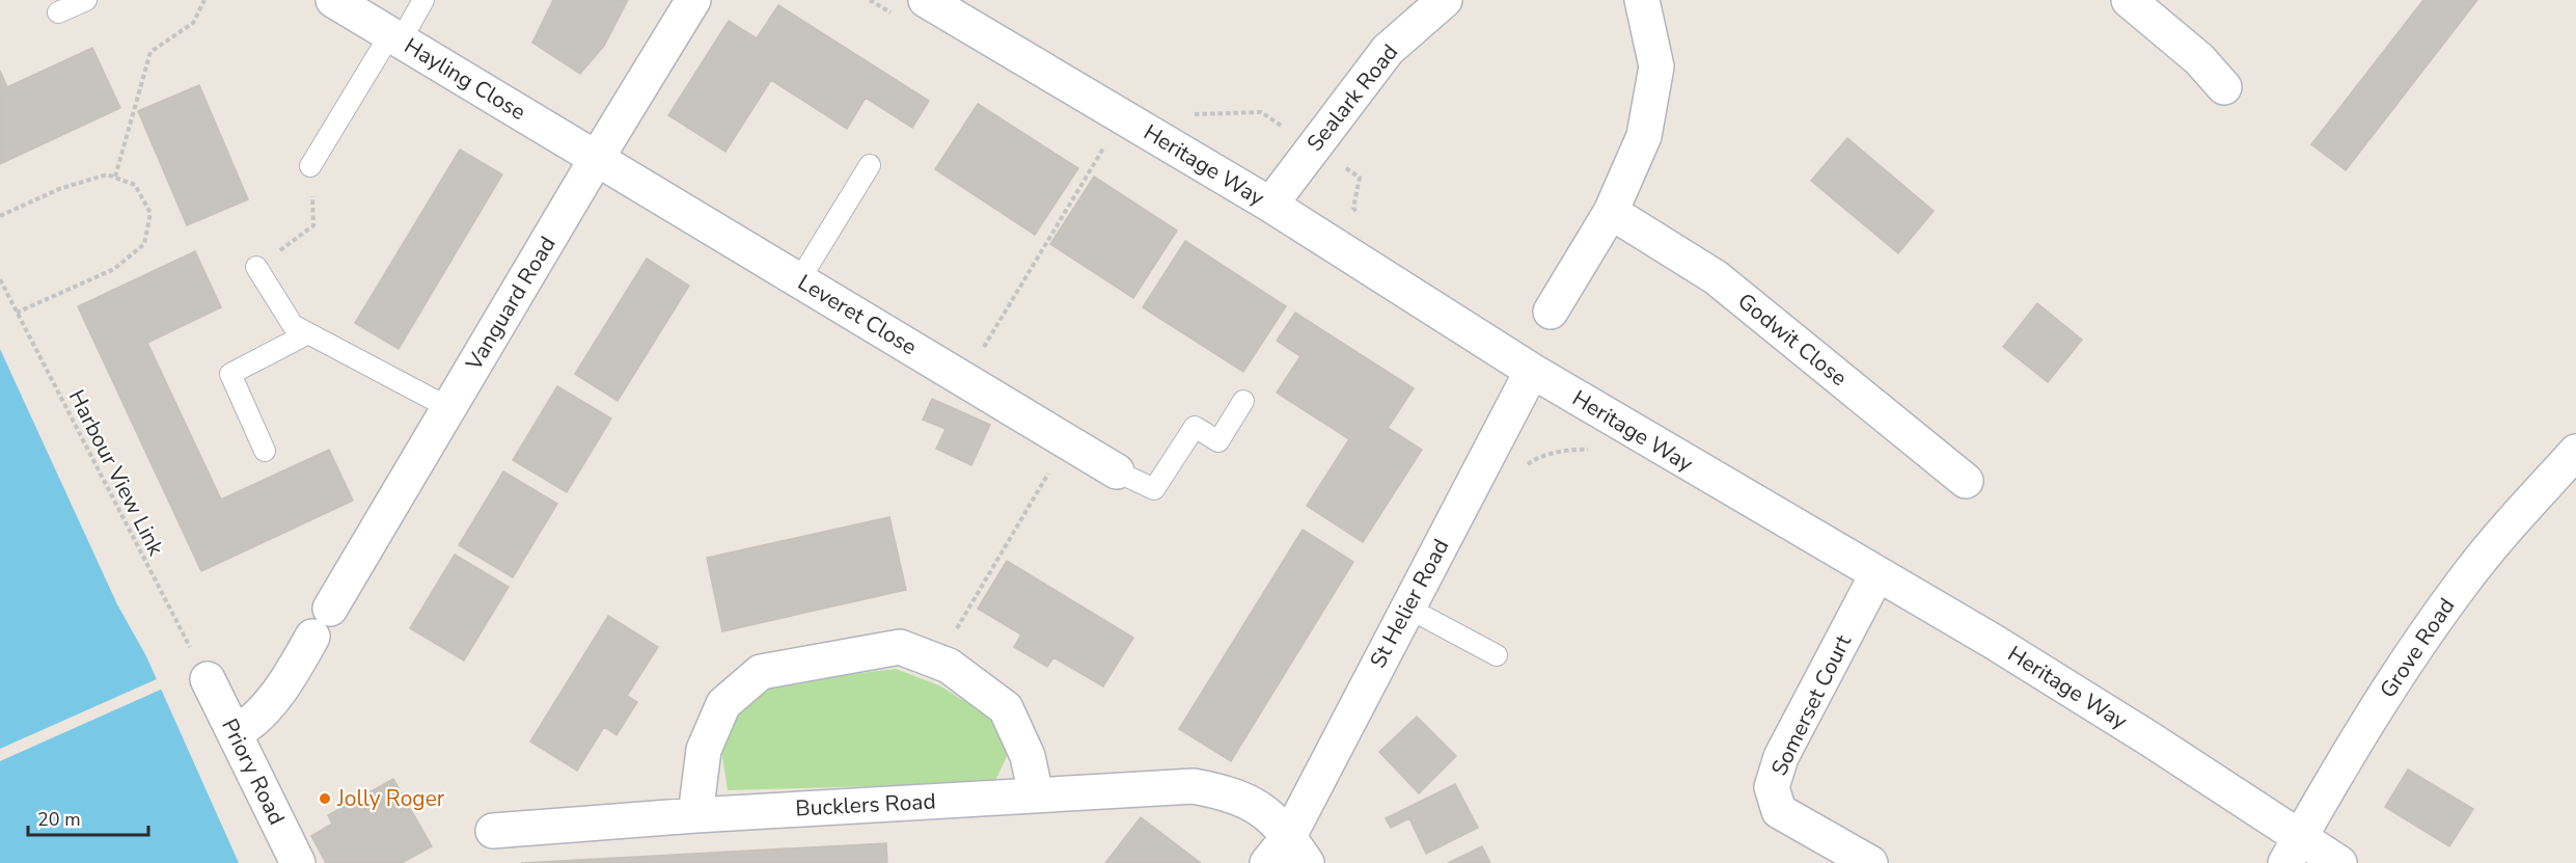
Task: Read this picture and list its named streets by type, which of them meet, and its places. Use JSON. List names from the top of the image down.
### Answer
{
  "streets": {
    "street": [
      "Hayling Close",
      "Sealark Road",
      "Heritage Way",
      "Vanguard Road",
      "Leveret Close",
      "Godwit Close",
      "St Helier Road",
      "Grove Road",
      "Somerset Court",
      "Priory Road",
      "Bucklers Road"
    ],
    "path": ["Harbour View Link"]
  },
  "crossings": [
    ["Hayling Close", "Vanguard Road"],
    ["Hayling Close", "Leveret Close"],
    ["Sealark Road", "Heritage Way"],
    ["Heritage Way", "St Helier Road"],
    ["Heritage Way", "Grove Road"],
    ["Heritage Way", "Somerset Court"],
    ["Vanguard Road", "Leveret Close"],
    ["Vanguard Road", "Priory Road"],
    ["Harbour View Link", "Priory Road"],
    ["St Helier Road", "Bucklers Road"]
  ],
  "places": ["Jolly Roger"],
  "scale_bar": "20 m"
}
